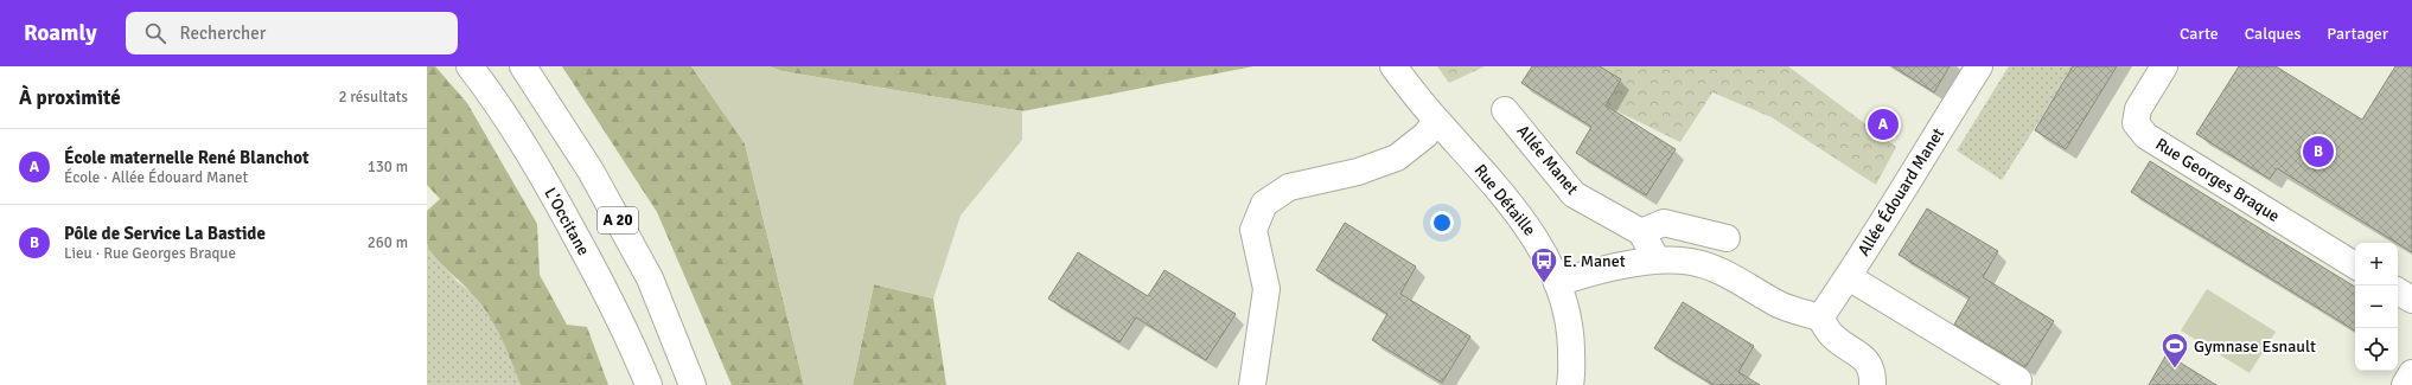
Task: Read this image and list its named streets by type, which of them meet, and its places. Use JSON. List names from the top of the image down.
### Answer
{
  "streets": {
    "main road": [
      "Allée Manet",
      "Rue Georges Braque",
      "Allée Édouard Manet",
      "Rue Détaille",
      "A 20",
      "L'Occitane"
    ]
  },
  "places": {
    "bus stop": ["E. Manet"],
    "sports": ["Gymnase Esnault"]
  },
  "page": {
    "header": "Roamly",
    "search": "Rechercher",
    "nav": ["Carte", "Calques", "Partager"],
    "heading": ["À proximité", "2 résultats"],
    "pins": ["A", "B"],
    "list": [
      {
        "mark": "A",
        "name": "École maternelle René Blanchot",
        "note": "École · Allée Édouard Manet",
        "value": "130 m"
      },
      {
        "mark": "B",
        "name": "Pôle de Service La Bastide",
        "note": "Lieu · Rue Georges Braque",
        "value": "260 m"
      }
    ],
    "map_buttons": ["+", "−"]
  }
}
